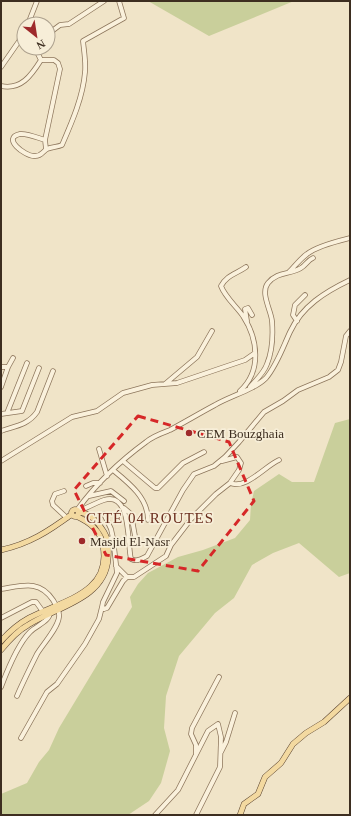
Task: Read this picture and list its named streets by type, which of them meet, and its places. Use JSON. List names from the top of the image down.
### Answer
{
  "districts": ["CITÉ 04 ROUTES"],
  "places": ["CEM Bouzghaia", "Masjid El-Nasr"],
  "north": "bottom right"
}
